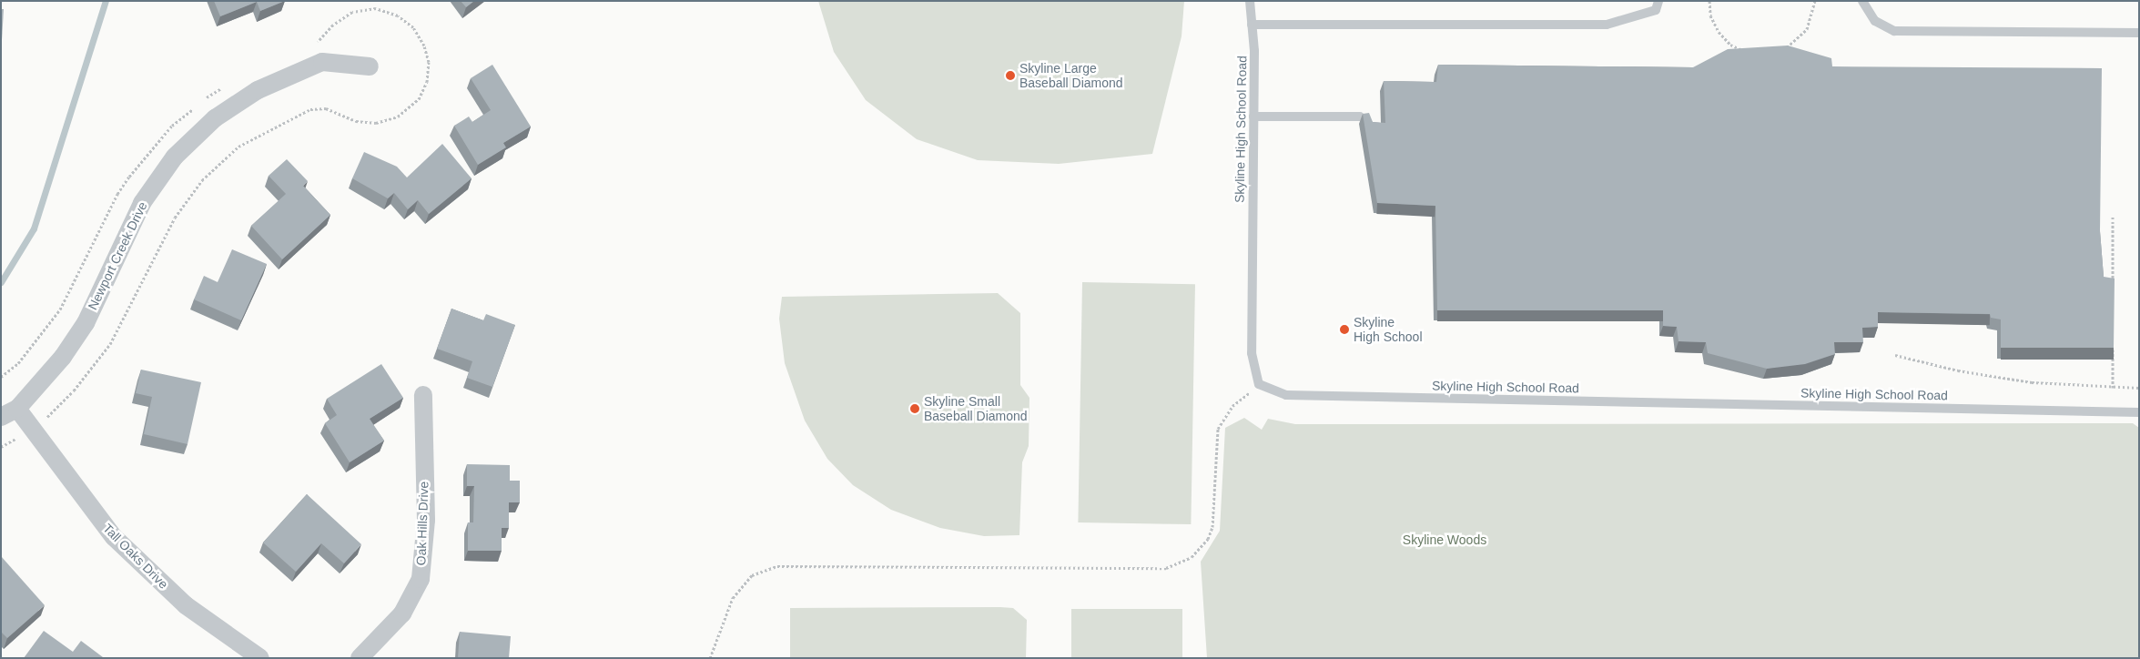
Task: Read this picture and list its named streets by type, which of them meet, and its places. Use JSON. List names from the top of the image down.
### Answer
{
  "streets": {
    "street": ["Newport Creek Drive", "Oak Hills Drive", "Tall Oaks Drive"],
    "lane": ["Skyline High School Road"]
  },
  "crossings": [
    ["Newport Creek Drive", "Tall Oaks Drive"]
  ],
  "parks": ["Skyline Woods"],
  "places": ["Skyline Large Baseball Diamond", "Skyline High School", "Skyline Small Baseball Diamond"]
}
